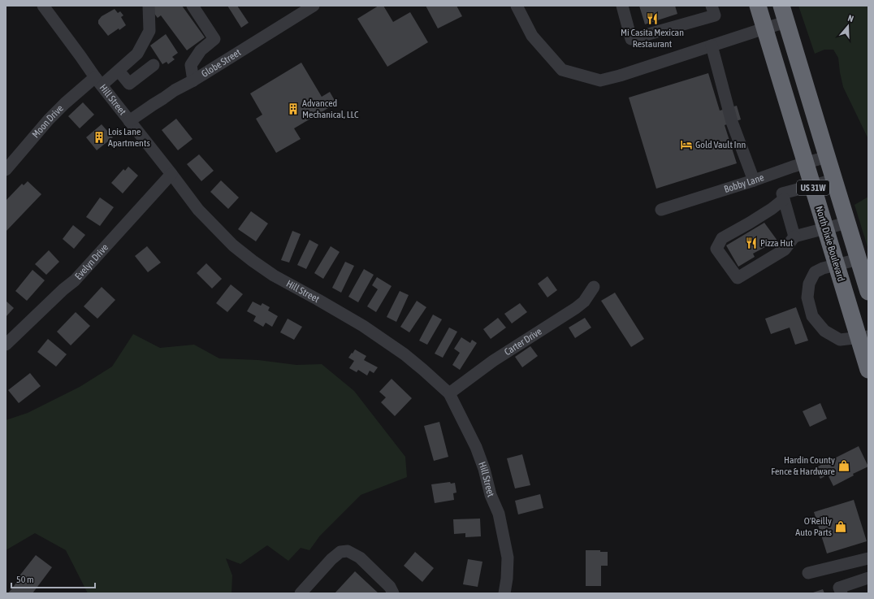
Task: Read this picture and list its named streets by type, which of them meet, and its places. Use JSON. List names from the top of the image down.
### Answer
{
  "streets": {
    "highway": ["US 31W", "North Dixie Boulevard"],
    "street": [
      "Globe Street",
      "Hill Street",
      "Moon Drive",
      "Bobby Lane",
      "Evelyn Drive",
      "Carter Drive"
    ]
  },
  "crossings": [
    ["Globe Street", "Hill Street"],
    ["Hill Street", "Moon Drive"],
    ["Hill Street", "Evelyn Drive"],
    ["Hill Street", "Carter Drive"],
    ["Bobby Lane", "US 31W"],
    ["Bobby Lane", "North Dixie Boulevard"]
  ],
  "places": {
    "restaurant": ["Mi Casita Mexican Restaurant", "Pizza Hut"],
    "building": ["Advanced Mechanical, LLC", "Lois Lane Apartments"],
    "hotel": ["Gold Vault Inn"],
    "shop": ["Hardin County Fence & Hardware", "O'Reilly Auto Parts"]
  },
  "scale_bar": "50 m",
  "north": "top"
}
